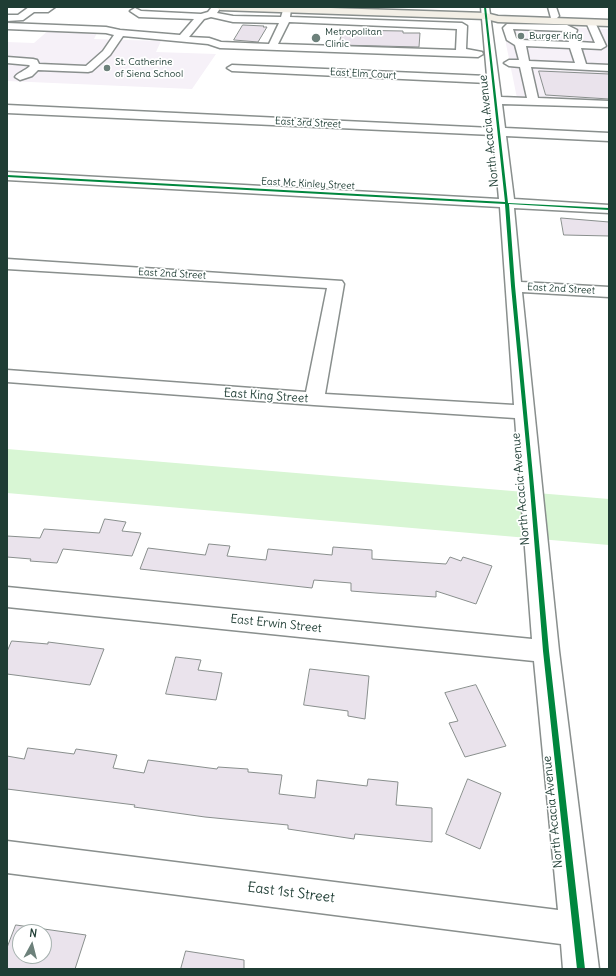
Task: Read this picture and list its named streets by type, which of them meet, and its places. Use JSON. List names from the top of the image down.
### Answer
{
  "streets": {
    "street": [
      "East Elm Court",
      "East 3rd Street",
      "North Acacia Avenue",
      "East Mc Kinley Street",
      "East 2nd Street",
      "East King Street",
      "East Erwin Street",
      "East 1st Street"
    ]
  },
  "crossings": [
    ["East Elm Court", "North Acacia Avenue"],
    ["East 3rd Street", "North Acacia Avenue"],
    ["North Acacia Avenue", "East Mc Kinley Street"],
    ["North Acacia Avenue", "East 2nd Street"],
    ["North Acacia Avenue", "East King Street"],
    ["North Acacia Avenue", "East Erwin Street"],
    ["North Acacia Avenue", "East 1st Street"],
    ["East 2nd Street", "East King Street"]
  ],
  "places": ["Burger King", "Metropolitan Clinic", "St. Catherine of Siena School"],
  "north": "top"
}
